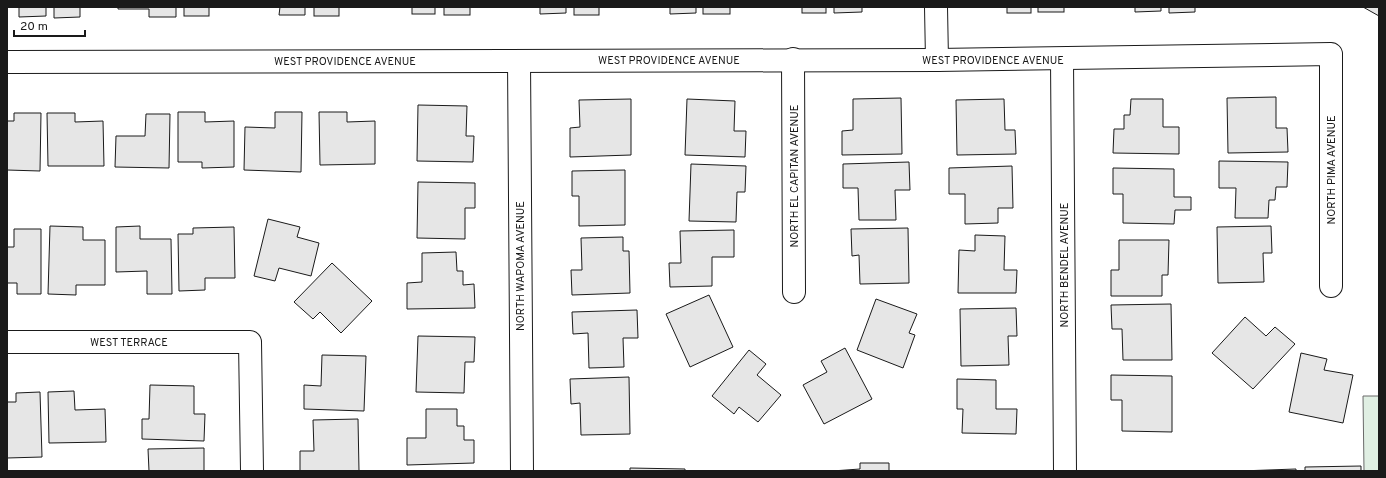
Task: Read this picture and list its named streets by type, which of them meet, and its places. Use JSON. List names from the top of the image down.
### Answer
{
  "streets": {
    "street": [
      "WEST PROVIDENCE AVENUE",
      "NORTH PIMA AVENUE",
      "NORTH EL CAPITAN AVENUE",
      "NORTH BENDEL AVENUE",
      "NORTH WAPOMA AVENUE",
      "WEST TERRACE"
    ]
  },
  "crossings": [
    ["WEST PROVIDENCE AVENUE", "NORTH PIMA AVENUE"],
    ["WEST PROVIDENCE AVENUE", "NORTH EL CAPITAN AVENUE"],
    ["WEST PROVIDENCE AVENUE", "NORTH BENDEL AVENUE"],
    ["WEST PROVIDENCE AVENUE", "NORTH WAPOMA AVENUE"]
  ],
  "scale_bar": "20 m"
}
